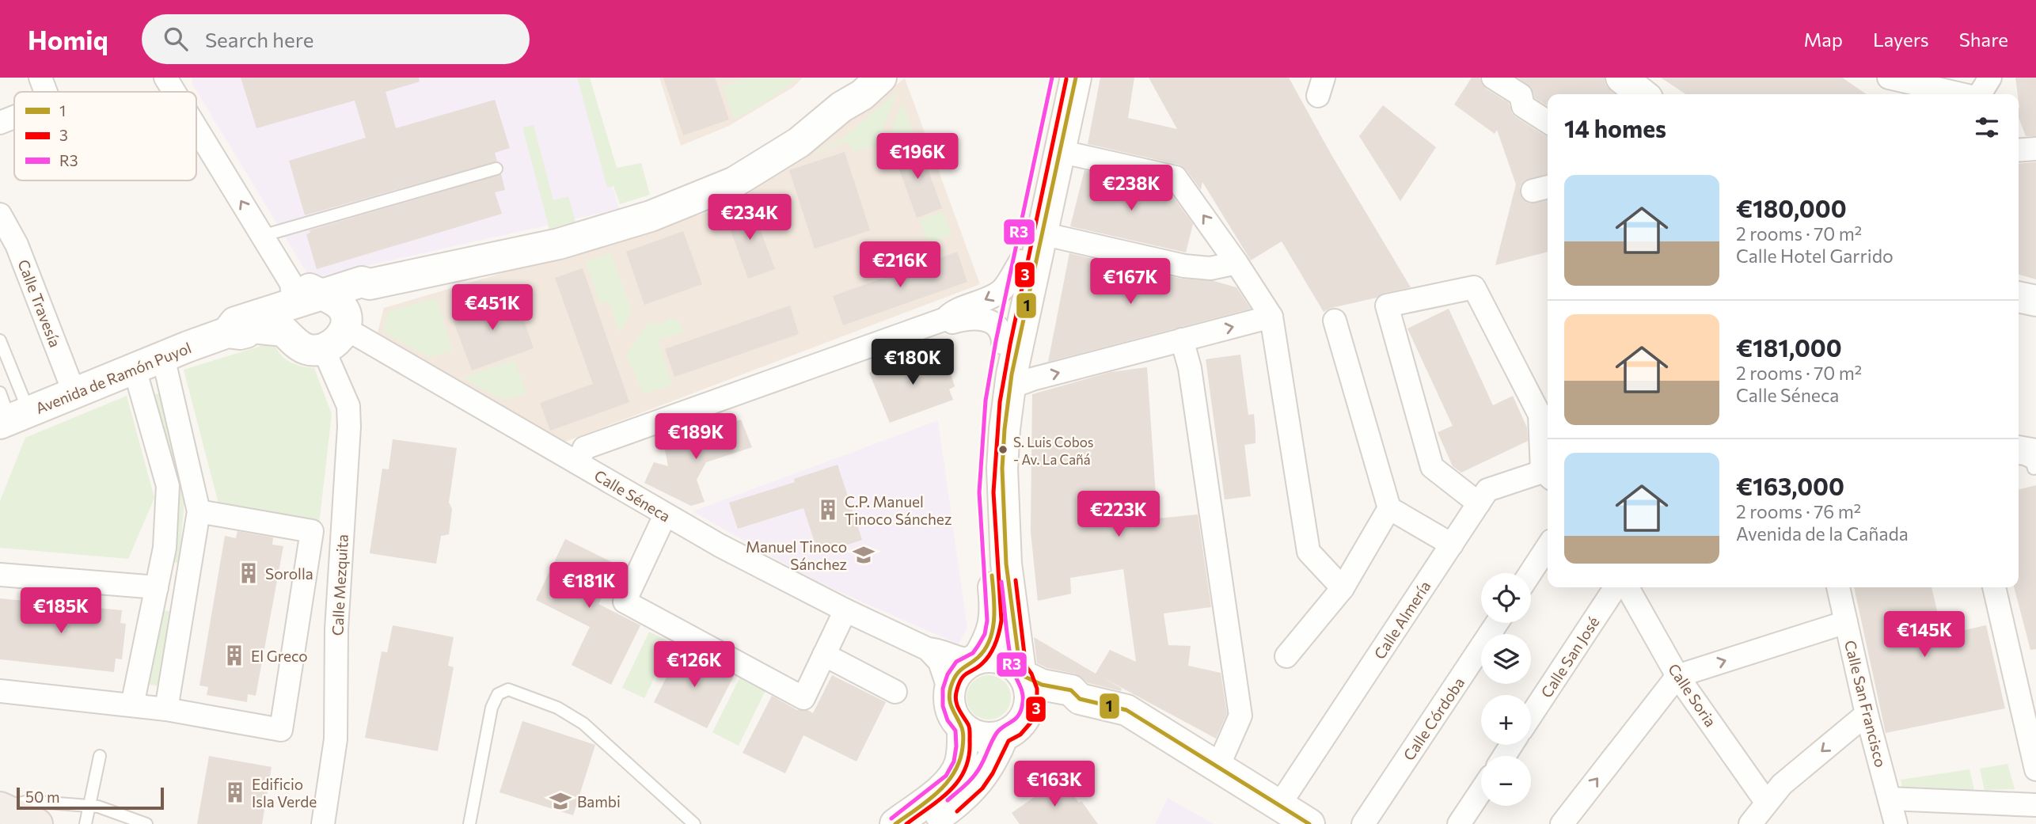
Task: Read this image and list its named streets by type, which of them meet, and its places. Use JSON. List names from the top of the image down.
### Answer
{
  "streets": {
    "main road": ["Avenida de Ramón Puyol"],
    "street": [
      "Calle Travesía",
      "Calle Séneca",
      "Calle Mezquita",
      "Calle Almería",
      "Calle San José",
      "Calle Soria",
      "Calle San Francisco",
      "Calle Córdoba"
    ]
  },
  "crossings": [
    ["Calle Travesía", "Avenida de Ramón Puyol"],
    ["Avenida de Ramón Puyol", "Calle Séneca"],
    ["Avenida de Ramón Puyol", "Calle Mezquita"],
    ["Calle Séneca", "Calle Mezquita"]
  ],
  "places": {
    "other": ["S. Luis Cobos - Av. La Cañá"],
    "building": [
      "C.P. Manuel Tinoco Sánchez",
      "Sorolla",
      "El Greco",
      "Edificio Isla Verde"
    ],
    "school or university": ["Manuel Tinoco Sánchez", "Bambi"]
  },
  "lines": ["transit line 1", "transit line R3", "transit line 3"],
  "legend": ["1", "3", "R3"],
  "scale_bar": "50 m",
  "page": {
    "header": "Homiq",
    "search": "Search here",
    "nav": ["Map", "Layers", "Share"],
    "heading": "14 homes",
    "price": [
      "€196K",
      "€238K",
      "€234K",
      "€216K",
      "€167K",
      "€451K",
      "€180K",
      "€189K",
      "€223K",
      "€181K",
      "€185K",
      "€145K",
      "€126K",
      "€163K"
    ],
    "list": [
      {
        "name": "€180,000",
        "note": "2 rooms · 70 m² · Calle Hotel Garrido"
      },
      {
        "name": "€181,000",
        "note": "2 rooms · 70 m² · Calle Séneca"
      },
      {
        "name": "€163,000",
        "note": "2 rooms · 76 m² · Avenida de la Cañada"
      }
    ],
    "map_buttons": ["+", "−"],
    "scale": "50 m"
  }
}
